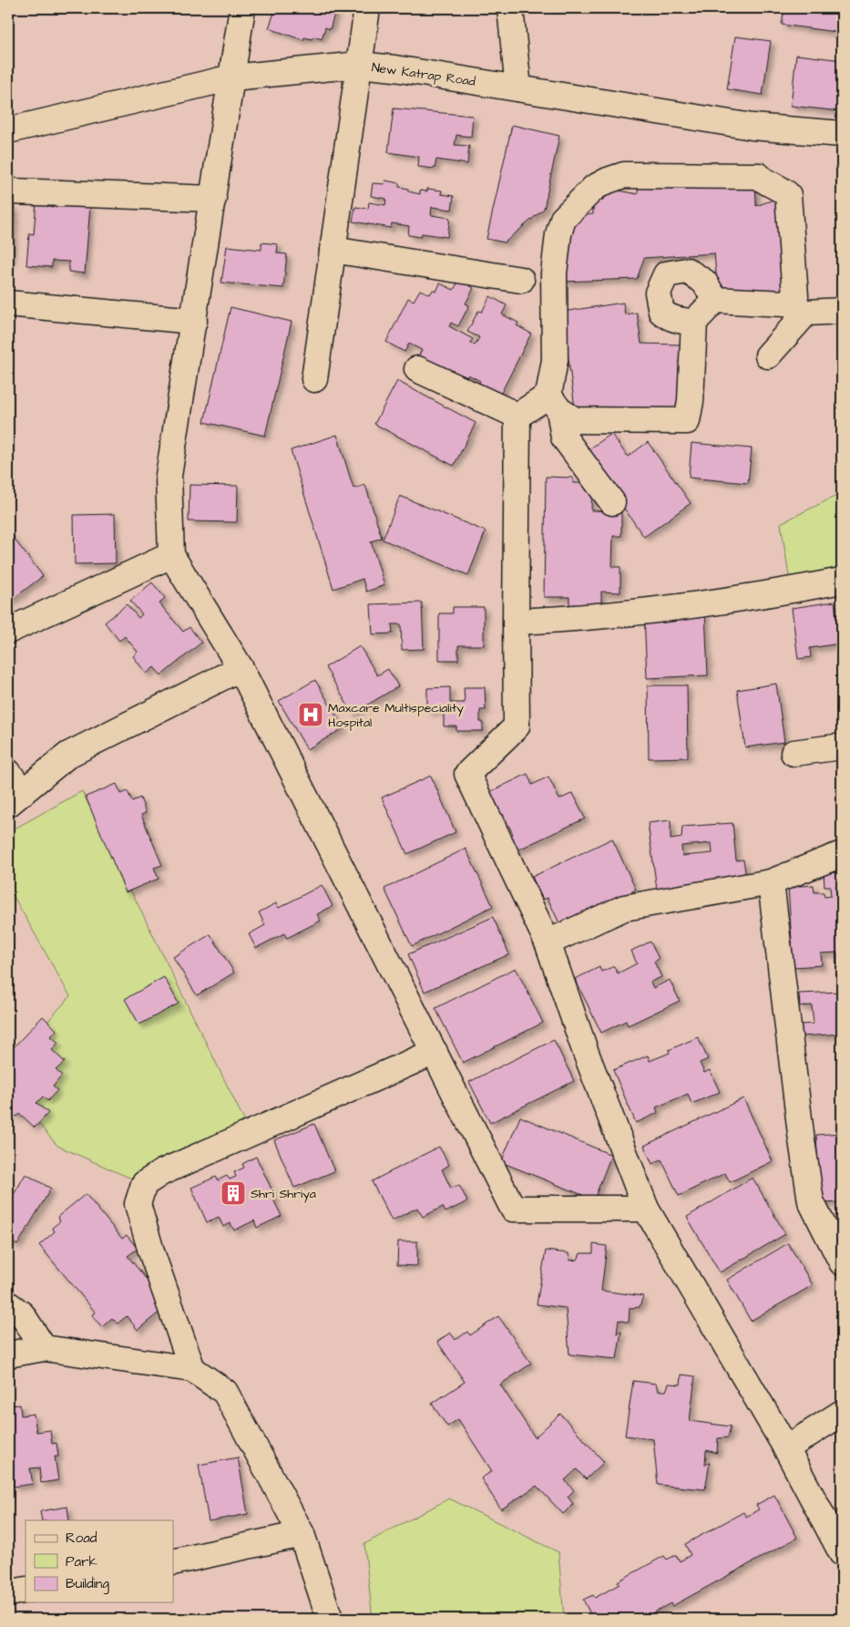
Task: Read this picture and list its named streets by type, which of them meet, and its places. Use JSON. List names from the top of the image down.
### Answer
{
  "streets": {
    "street": ["New Katrap Road"]
  },
  "places": {
    "hospital": ["Maxcare Multispeciality Hospital"],
    "building": ["Shri Shriya"]
  },
  "legend": ["Road", "Park", "Building"]
}
